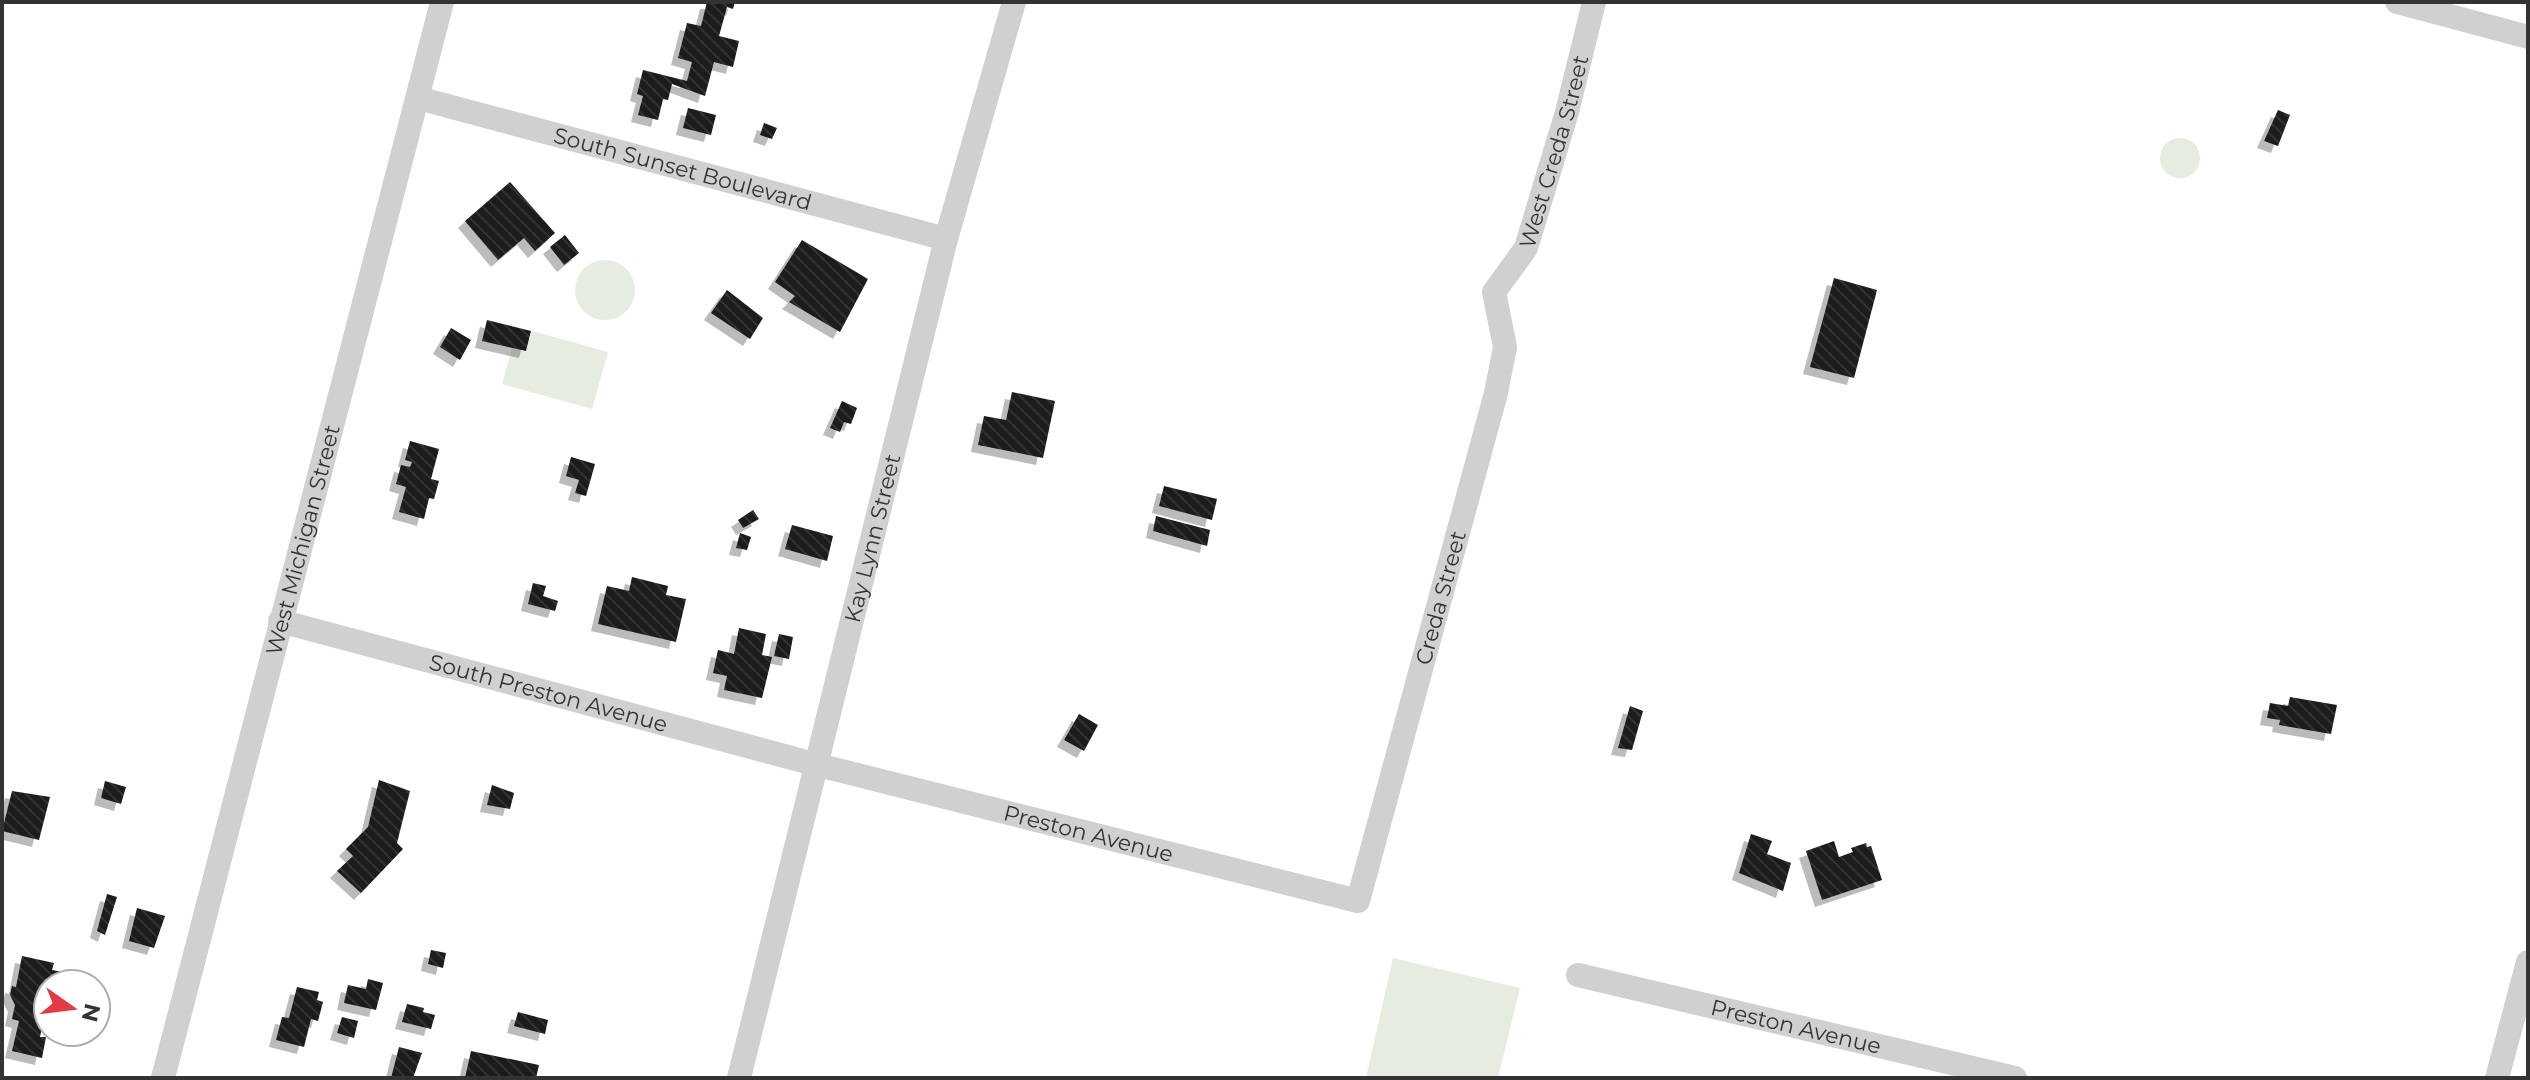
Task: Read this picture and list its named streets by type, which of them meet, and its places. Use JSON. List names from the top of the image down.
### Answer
{
  "streets": {
    "street": [
      "West Creda Street",
      "South Sunset Boulevard",
      "Kay Lynn Street",
      "West Michigan Street",
      "Creda Street",
      "South Preston Avenue",
      "Preston Avenue"
    ]
  },
  "crossings": [
    ["West Creda Street", "Creda Street"],
    ["South Sunset Boulevard", "Kay Lynn Street"],
    ["South Sunset Boulevard", "West Michigan Street"],
    ["Kay Lynn Street", "South Preston Avenue"],
    ["Kay Lynn Street", "Preston Avenue"],
    ["West Michigan Street", "South Preston Avenue"],
    ["Creda Street", "Preston Avenue"],
    ["South Preston Avenue", "Preston Avenue"]
  ],
  "north": "right"
}
